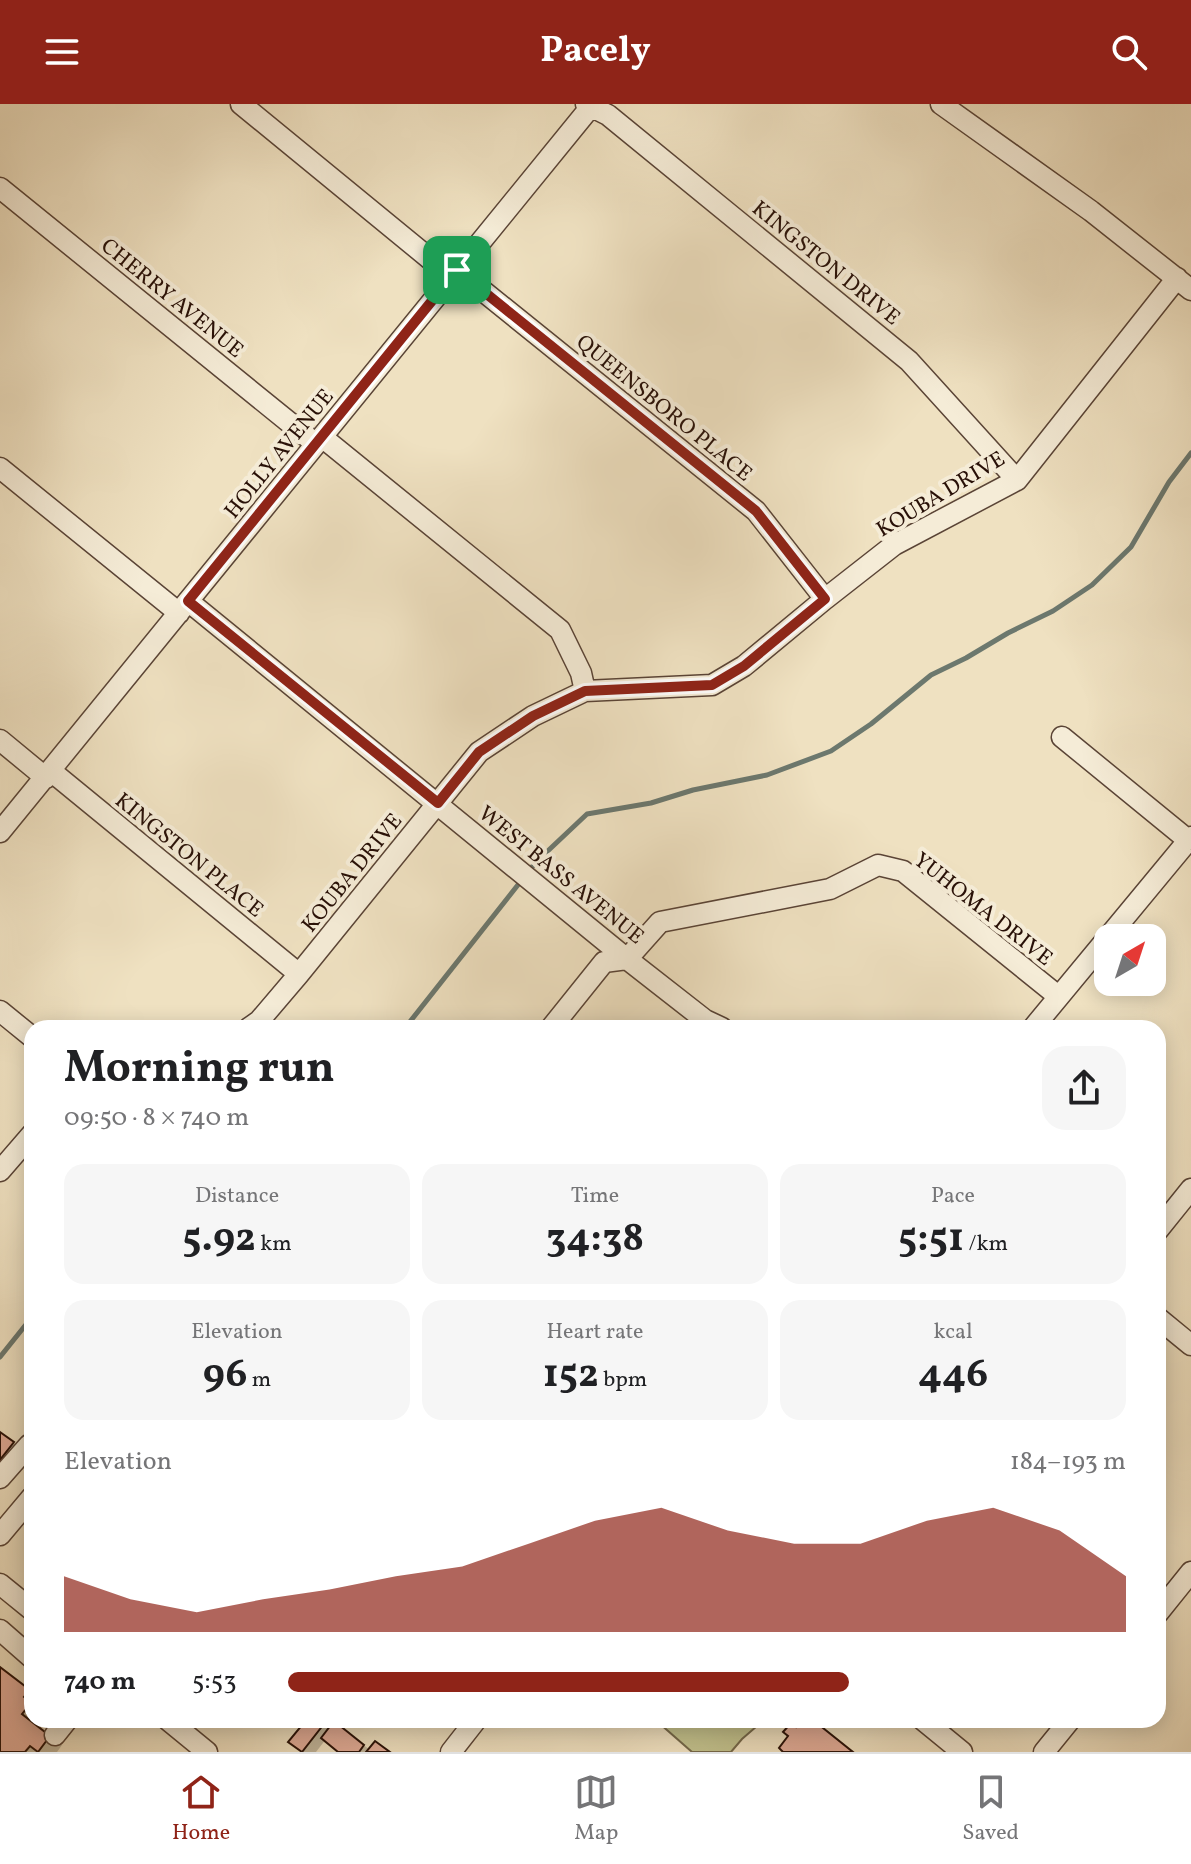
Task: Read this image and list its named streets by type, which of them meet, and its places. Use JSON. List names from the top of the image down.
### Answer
{
  "streets": {
    "street": [
      "KINGSTON DRIVE",
      "CHERRY AVENUE",
      "QUEENSBORO PLACE",
      "HOLLY AVENUE",
      "KOUBA DRIVE",
      "KINGSTON PLACE",
      "WEST BASS AVENUE",
      "YUHOMA DRIVE"
    ]
  },
  "crossings": [
    ["KINGSTON DRIVE", "HOLLY AVENUE"],
    ["KINGSTON DRIVE", "KOUBA DRIVE"],
    ["CHERRY AVENUE", "HOLLY AVENUE"],
    ["CHERRY AVENUE", "KOUBA DRIVE"],
    ["QUEENSBORO PLACE", "HOLLY AVENUE"],
    ["QUEENSBORO PLACE", "KOUBA DRIVE"],
    ["HOLLY AVENUE", "KINGSTON PLACE"],
    ["HOLLY AVENUE", "WEST BASS AVENUE"],
    ["KOUBA DRIVE", "KINGSTON PLACE"],
    ["KOUBA DRIVE", "WEST BASS AVENUE"],
    ["WEST BASS AVENUE", "YUHOMA DRIVE"]
  ],
  "north": "top right",
  "page": {
    "header": "Pacely",
    "heading": ["Morning run", "09:50 · 8 × 740 m"],
    "stats": [
      ["Distance", "5.92 km"],
      ["Time", "34:38"],
      ["Pace", "5:51 /km"],
      ["Elevation", "96 m"],
      ["Heart rate", "152 bpm"],
      ["kcal", "446"]
    ],
    "chart": ["Elevation", "184–193 m"],
    "list": [
      {
        "name": "740 m",
        "note": "5:53"
      }
    ],
    "tabs": ["Home", "Map", "Saved"]
  }
}
